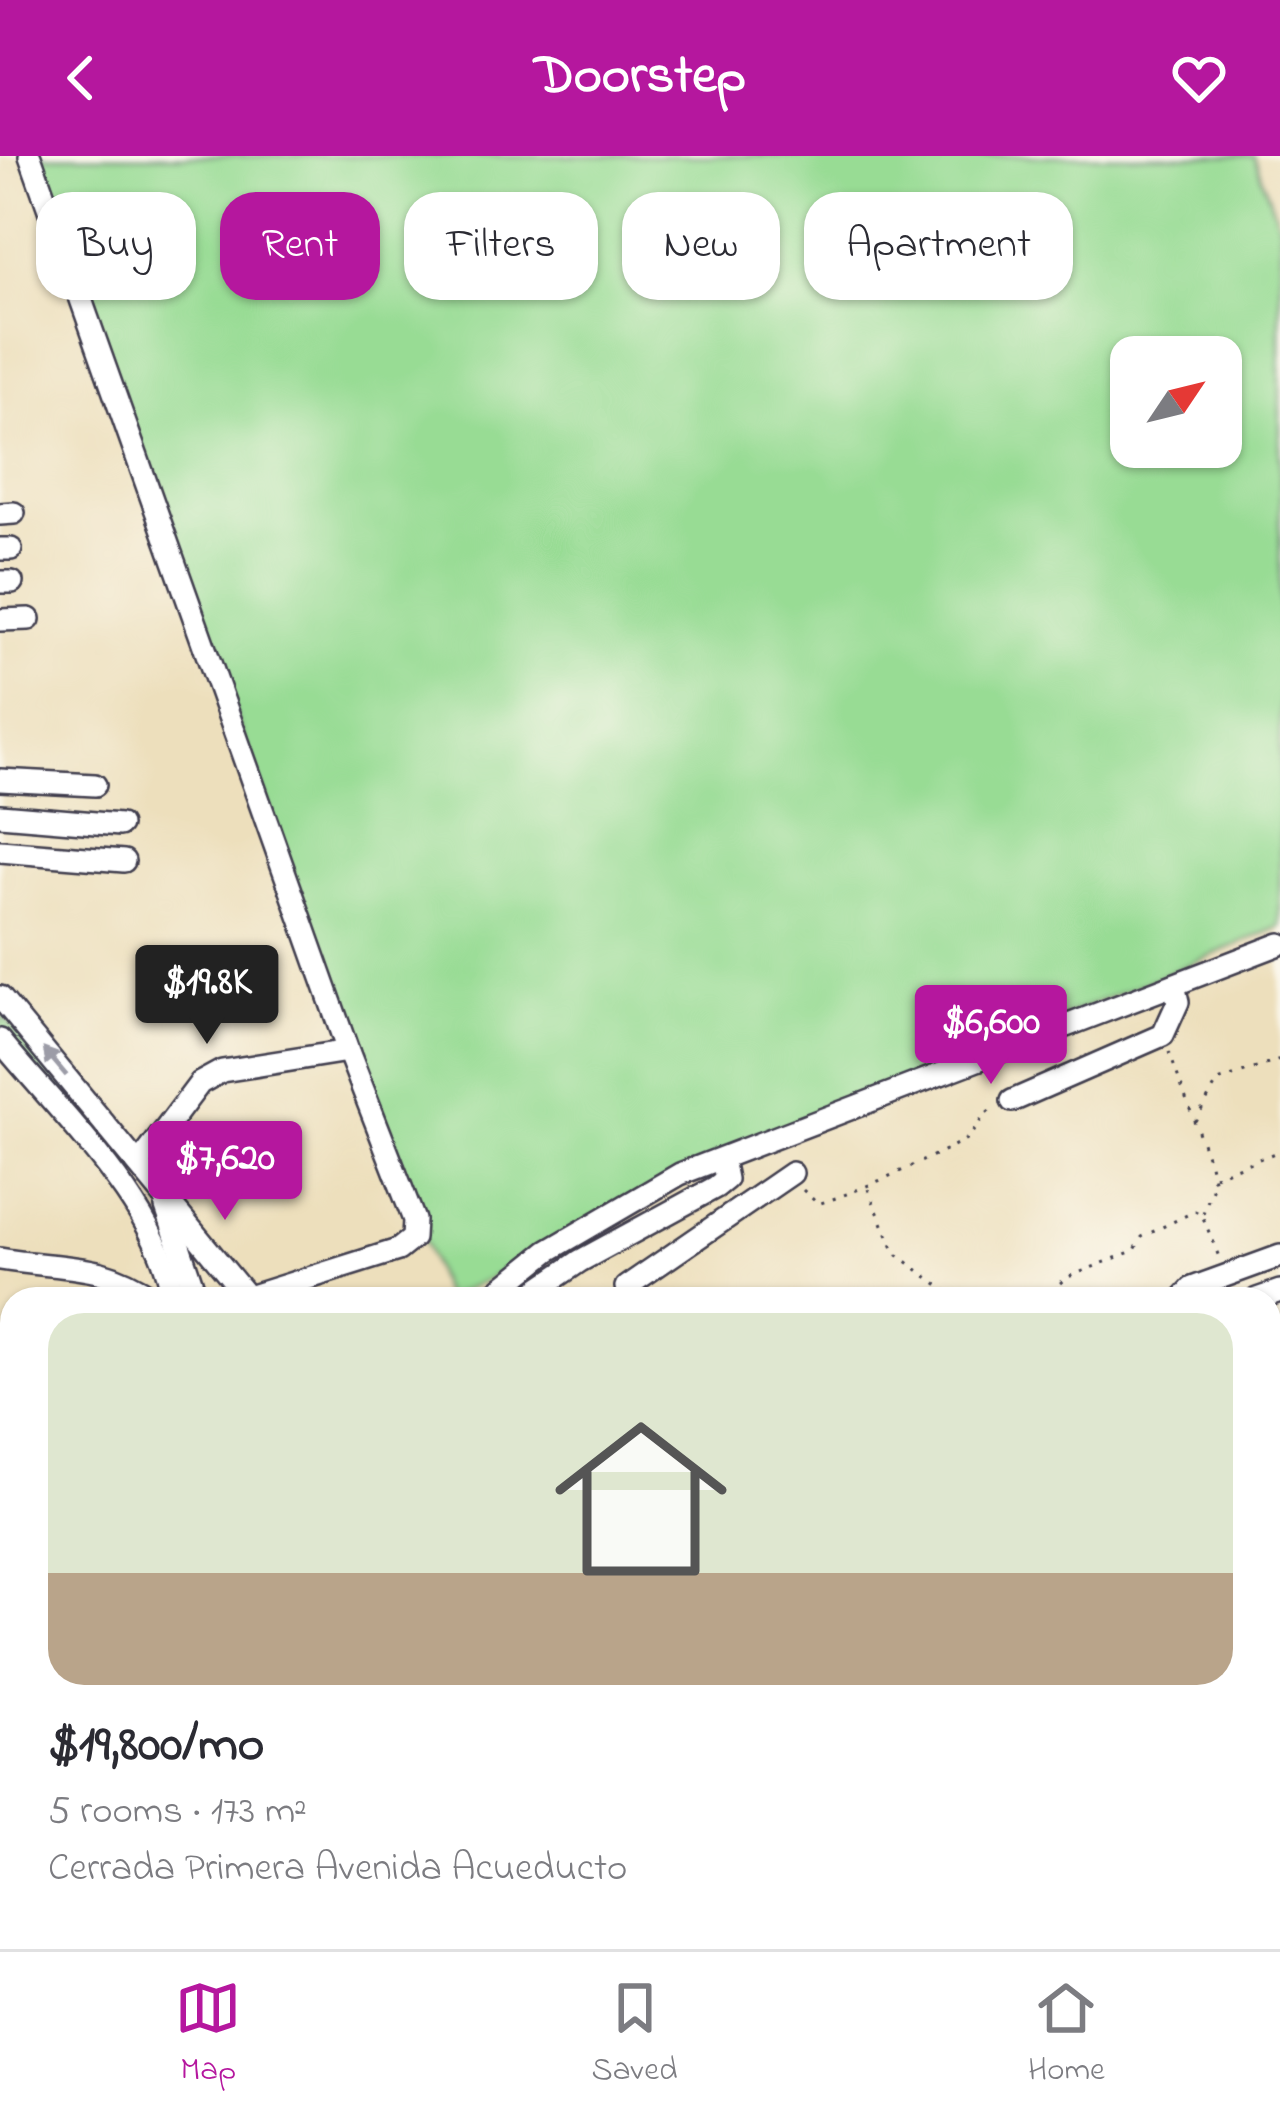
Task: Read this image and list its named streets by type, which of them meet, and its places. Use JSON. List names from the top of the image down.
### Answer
{
  "north": "top right",
  "page": {
    "header": "Doorstep",
    "chip": [
      "Buy",
      "Rent",
      "Filters",
      "New",
      "Apartment"
    ],
    "price": ["$19.8K", "$6,600", "$7,620"],
    "list": [
      {
        "name": "$19,800/mo",
        "note": "5 rooms · 173 m² · Cerrada Primera Avenida Acueducto"
      }
    ],
    "tabs": ["Map", "Saved", "Home"]
  }
}
